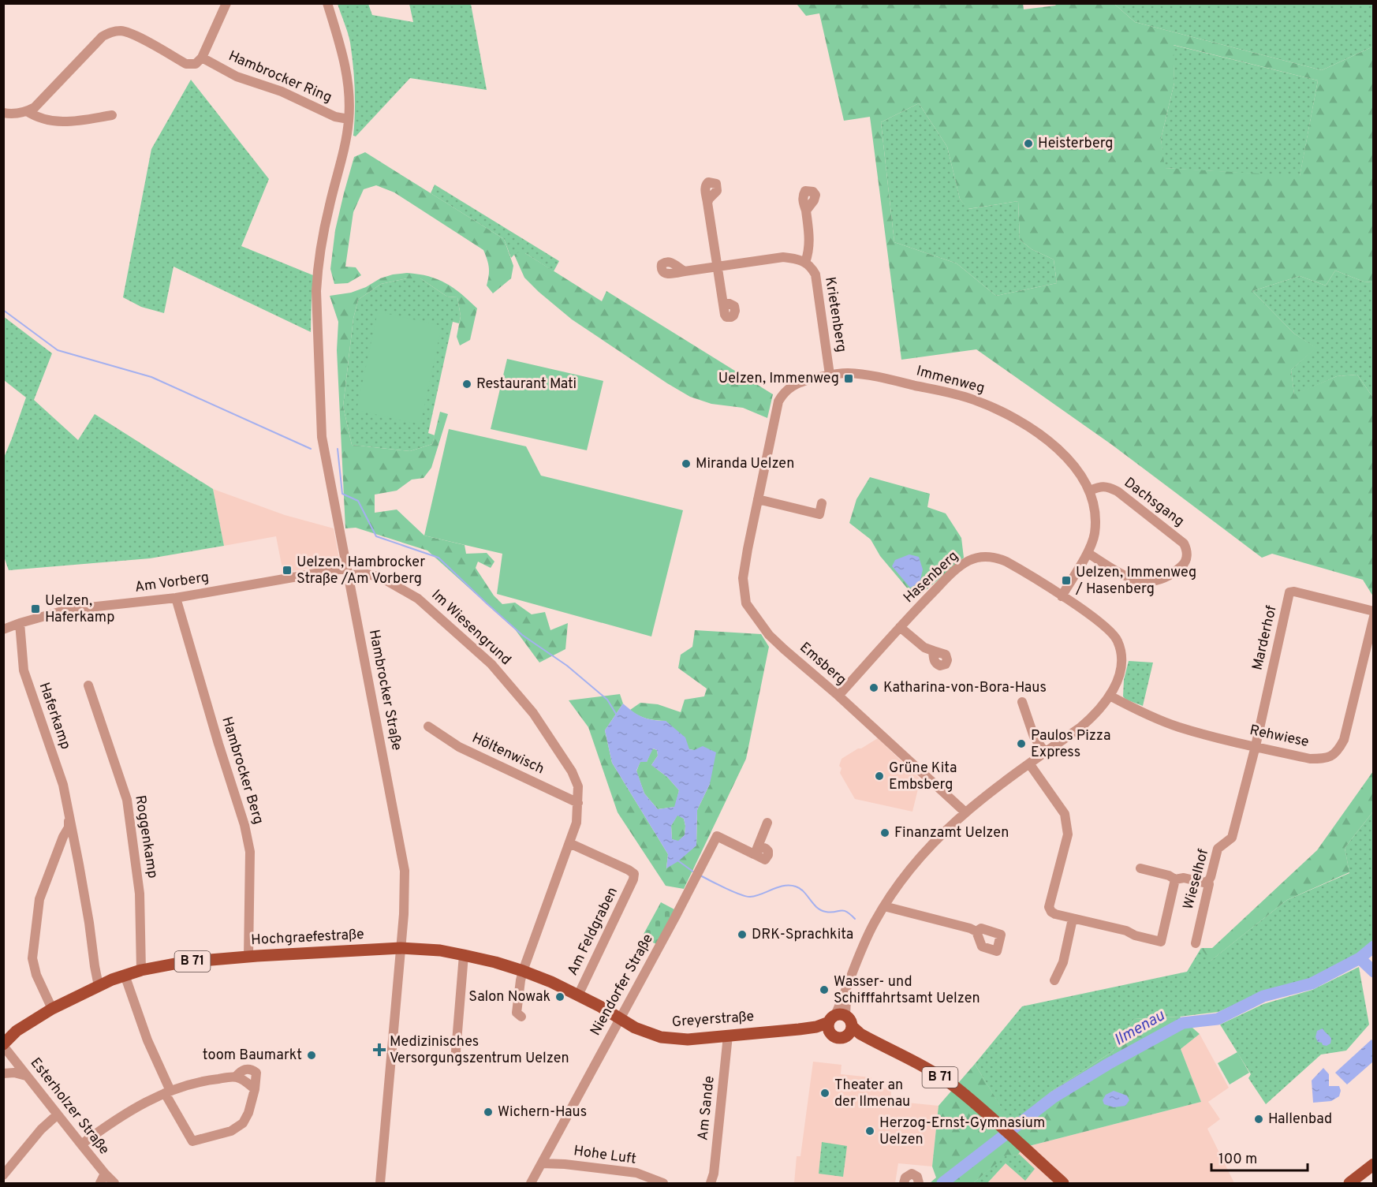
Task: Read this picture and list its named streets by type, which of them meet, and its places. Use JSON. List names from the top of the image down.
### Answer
{
  "streets": {
    "main road": ["Hochgraefestraße", "B 71", "Greyerstraße"],
    "street": [
      "Hambrocker Ring",
      "Krietenberg",
      "Immenweg",
      "Dachsgang",
      "Hasenberg",
      "Am Vorberg",
      "Im Wiesengrund",
      "Marderhof",
      "Emsberg",
      "Hambrocker Straße",
      "Haferkamp",
      "Rehwiese",
      "Höltenwisch",
      "Hambrocker Berg",
      "Roggenkamp",
      "Wieselhof",
      "Am Feldgraben",
      "Niendorfer Straße",
      "Esterholzer Straße",
      "Am Sande",
      "Hohe Luft"
    ]
  },
  "crossings": [
    ["Hambrocker Ring", "Hambrocker Straße"],
    ["Krietenberg", "Immenweg"],
    ["Immenweg", "Dachsgang"],
    ["Immenweg", "Hasenberg"],
    ["Immenweg", "Emsberg"],
    ["Hasenberg", "Emsberg"],
    ["Hasenberg", "Rehwiese"],
    ["Hasenberg", "B 71"],
    ["Hasenberg", "Greyerstraße"],
    ["Am Vorberg", "Im Wiesengrund"],
    ["Am Vorberg", "Hambrocker Straße"],
    ["Am Vorberg", "Haferkamp"],
    ["Am Vorberg", "Hambrocker Berg"],
    ["Im Wiesengrund", "Hambrocker Straße"],
    ["Im Wiesengrund", "Höltenwisch"],
    ["Im Wiesengrund", "Am Feldgraben"],
    ["Im Wiesengrund", "Hochgraefestraße"],
    ["Marderhof", "Rehwiese"],
    ["Marderhof", "Wieselhof"],
    ["Hambrocker Straße", "Hochgraefestraße"],
    ["Haferkamp", "Hochgraefestraße"],
    ["Rehwiese", "Wieselhof"],
    ["Hambrocker Berg", "Hochgraefestraße"],
    ["Roggenkamp", "Hochgraefestraße"],
    ["Am Feldgraben", "Hochgraefestraße"],
    ["Hochgraefestraße", "Niendorfer Straße"],
    ["Hochgraefestraße", "Greyerstraße"],
    ["Hochgraefestraße", "Esterholzer Straße"],
    ["B 71", "Greyerstraße"],
    ["Niendorfer Straße", "Greyerstraße"],
    ["Niendorfer Straße", "Hohe Luft"],
    ["Greyerstraße", "Am Sande"]
  ],
  "water": ["Ilmenau"],
  "places": {
    "other": [
      "Heisterberg",
      "Restaurant Mati",
      "Miranda Uelzen",
      "Katharina-von-Bora-Haus",
      "Paulos Pizza Express",
      "Grüne Kita Embsberg",
      "Finanzamt Uelzen",
      "DRK-Sprachkita",
      "Wasser- und Schifffahrtsamt Uelzen",
      "Salon Nowak",
      "toom Baumarkt",
      "Theater an der Ilmenau",
      "Wichern-Haus",
      "Hallenbad",
      "Herzog-Ernst-Gymnasium Uelzen"
    ],
    "transit": [
      "Uelzen, Immenweg",
      "Uelzen, Hambrocker Straße /Am Vorberg",
      "Uelzen, Immenweg / Hasenberg",
      "Uelzen, Haferkamp"
    ],
    "health": ["Medizinisches Versorgungszentrum Uelzen"]
  },
  "scale_bar": "100 m"
}
